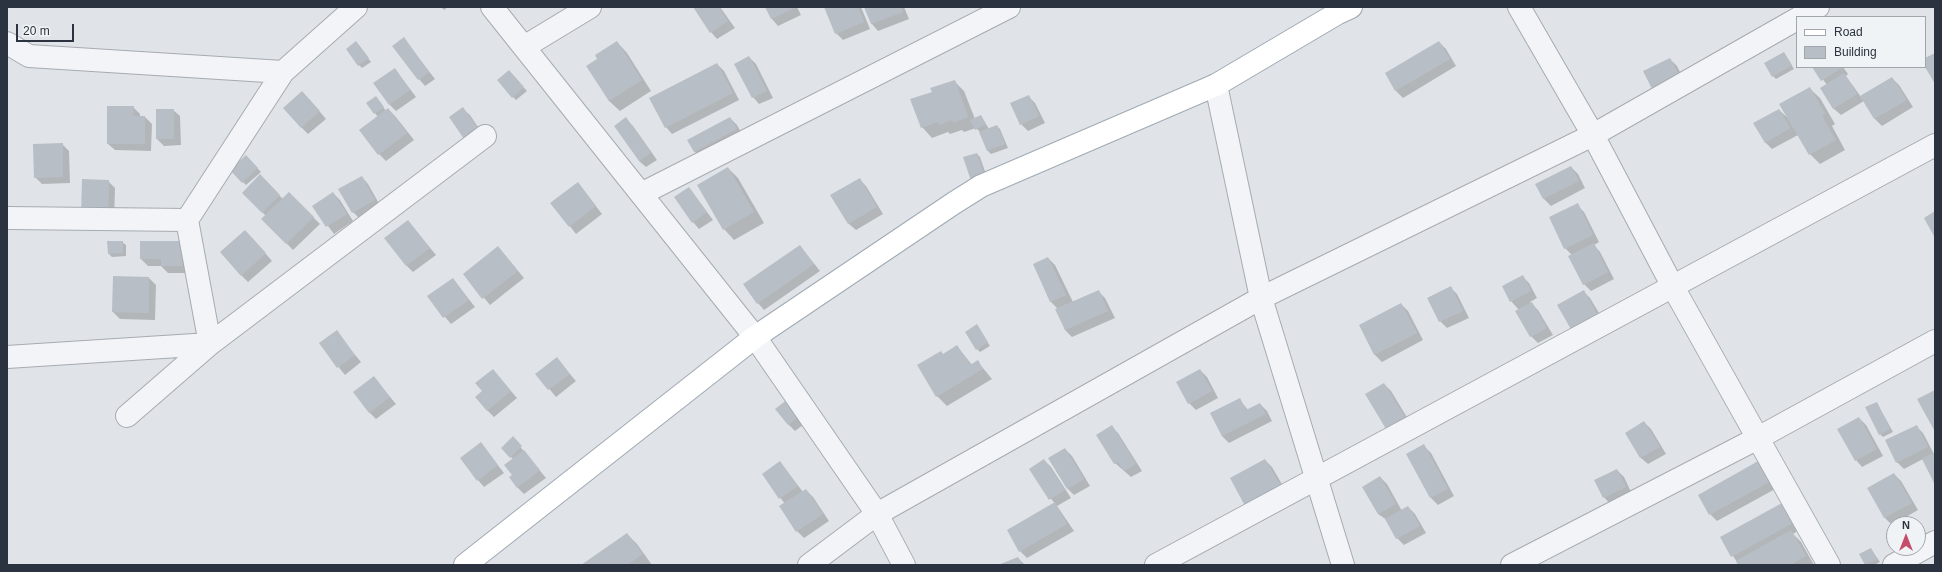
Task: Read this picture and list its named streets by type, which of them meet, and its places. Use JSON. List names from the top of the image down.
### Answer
{
  "legend": ["Road", "Building"],
  "scale_bar": "20 m",
  "north": "top"
}
